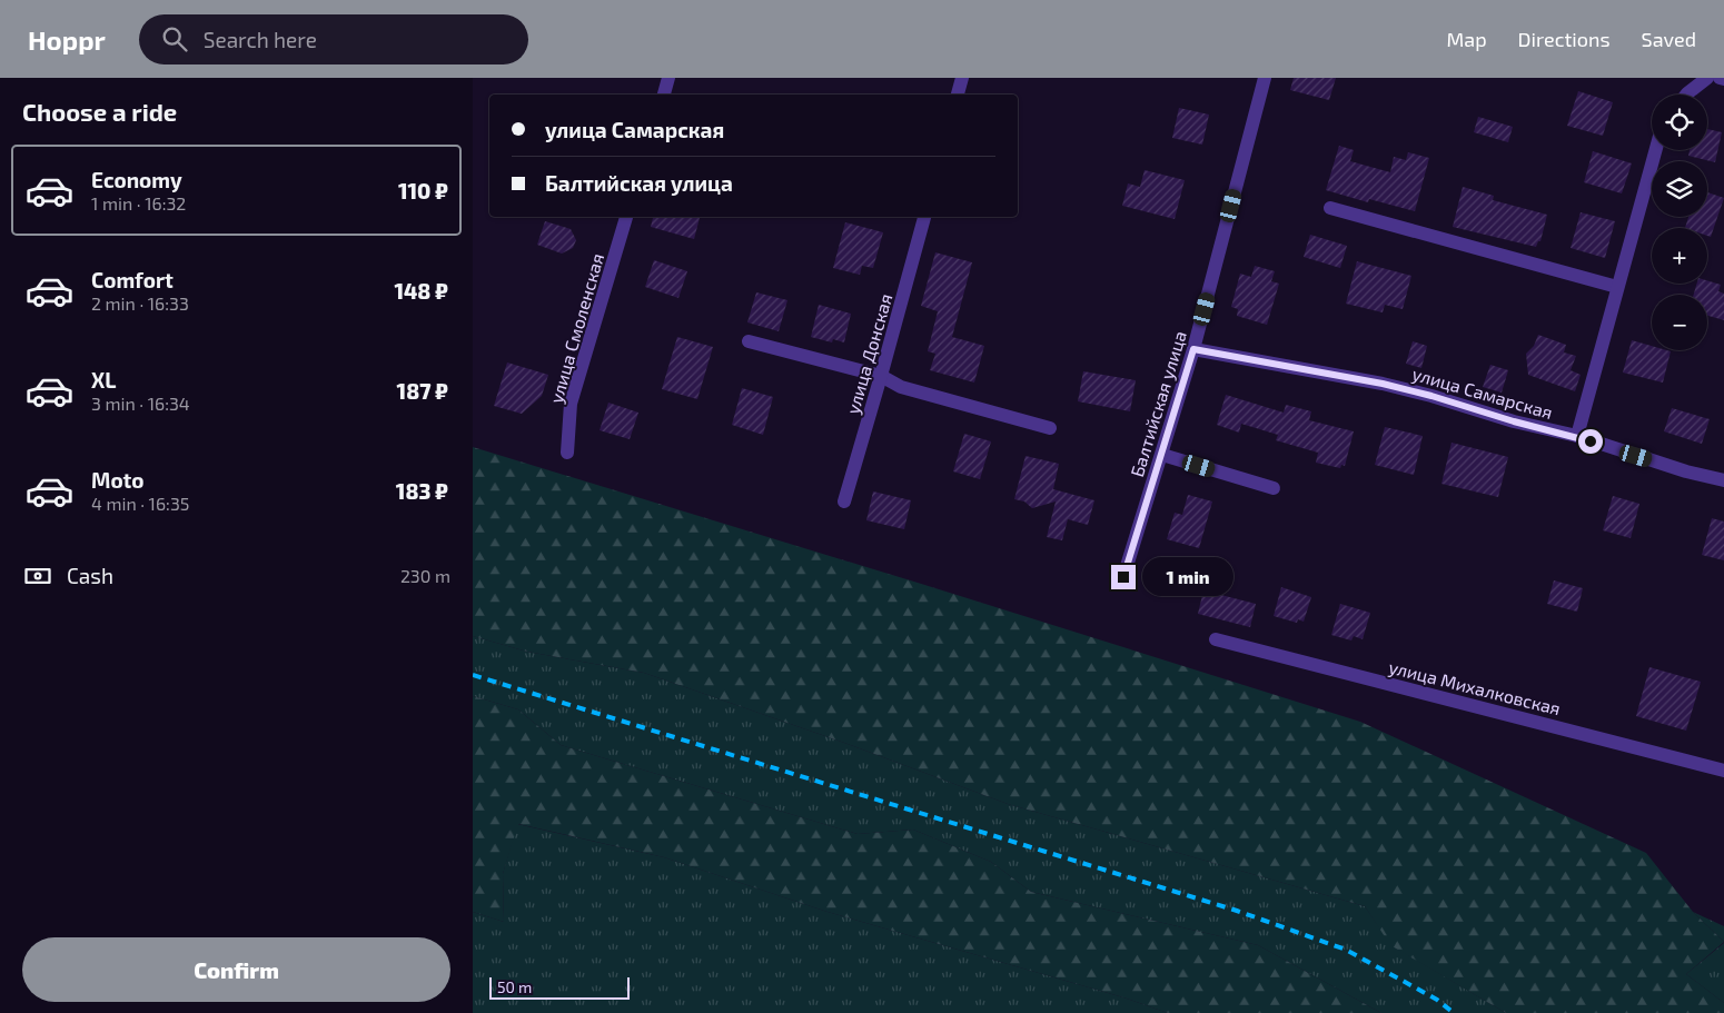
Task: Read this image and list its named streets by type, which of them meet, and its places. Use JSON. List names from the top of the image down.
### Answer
{
  "streets": {
    "street": [
      "улица Смоленская",
      "улица Донская",
      "улица Самарская",
      "Балтийская улица",
      "улица Михалковская"
    ]
  },
  "crossings": [
    ["улица Самарская", "Балтийская улица"]
  ],
  "scale_bar": "50 m",
  "page": {
    "header": "Hoppr",
    "search": "Search here",
    "nav": ["Map", "Directions", "Saved"],
    "heading": "Choose a ride",
    "map_buttons": ["+", "−"],
    "banner": ["улица Самарская", "Балтийская улица"],
    "list": [
      {
        "name": "Economy",
        "note": "1 min · 16:32",
        "value": "110 ₽"
      },
      {
        "name": "Comfort",
        "note": "2 min · 16:33",
        "value": "148 ₽"
      },
      {
        "name": "XL",
        "note": "3 min · 16:34",
        "value": "187 ₽"
      },
      {
        "name": "Moto",
        "note": "4 min · 16:35",
        "value": "183 ₽"
      }
    ],
    "pay": ["Cash", "230 m"],
    "bubble": "1 min",
    "buttons": "Confirm",
    "scale": "50 m"
  }
}
